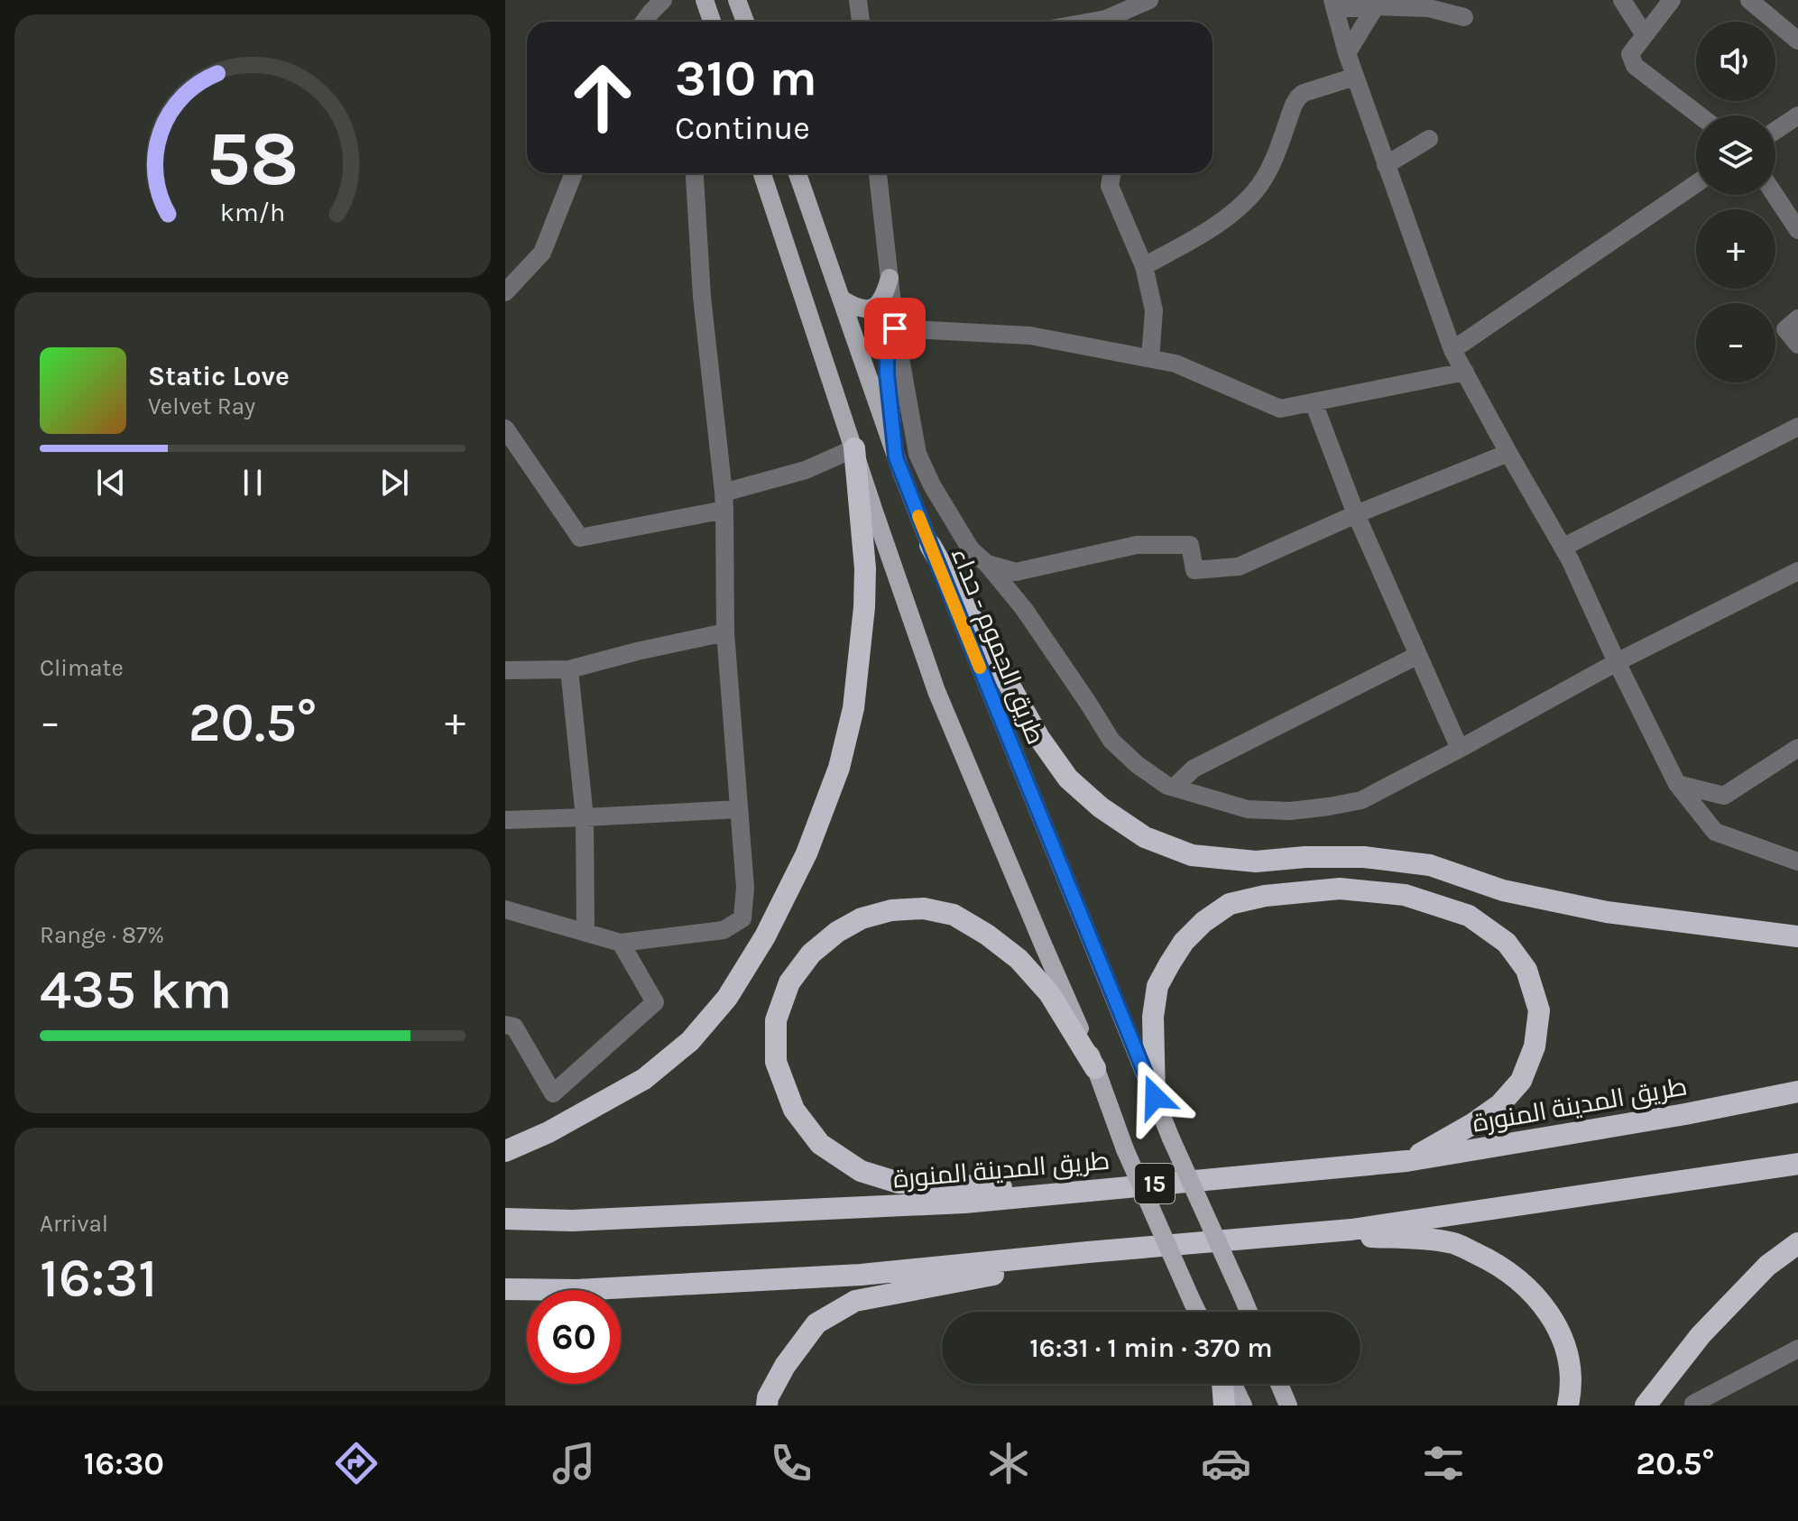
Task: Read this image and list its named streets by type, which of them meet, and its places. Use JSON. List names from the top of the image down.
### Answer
{
  "streets": {
    "highway": ["طريق المدينة المنورة", "15"],
    "main road": ["طريق الجموم - حداء"]
  },
  "page": {
    "map_buttons": ["+", "−"],
    "turn": ["310 m", "Continue"],
    "song": ["Static Love", "Velvet Ray"],
    "tile": [
      "Climate",
      ["Range · 87%", "435 km"],
      ["Arrival", "16:31"]
    ],
    "heat": ["−", "20.5°", "+"],
    "limit": "60",
    "trip": "16:31 · 1 min · 370 m",
    "tabs": ["16:30", "20.5°"],
    "gauge": ["58", "km/h"]
  }
}
